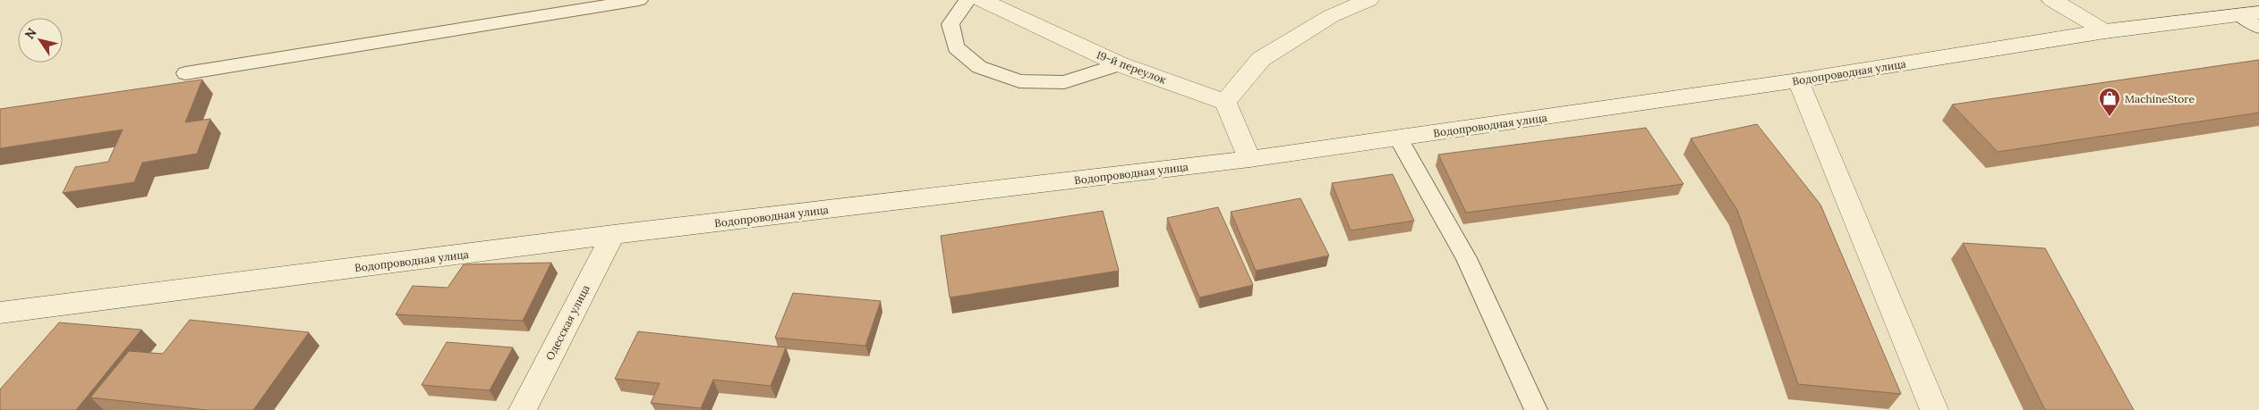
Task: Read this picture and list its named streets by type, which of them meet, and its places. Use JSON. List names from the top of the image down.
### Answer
{
  "streets": {
    "street": ["19-й переулок", "Водопроводная улица", "Одесская улица"]
  },
  "crossings": [
    ["Водопроводная улица", "Одесская улица"]
  ],
  "places": {
    "shop": ["MachineStore"]
  },
  "north": "top left"
}
